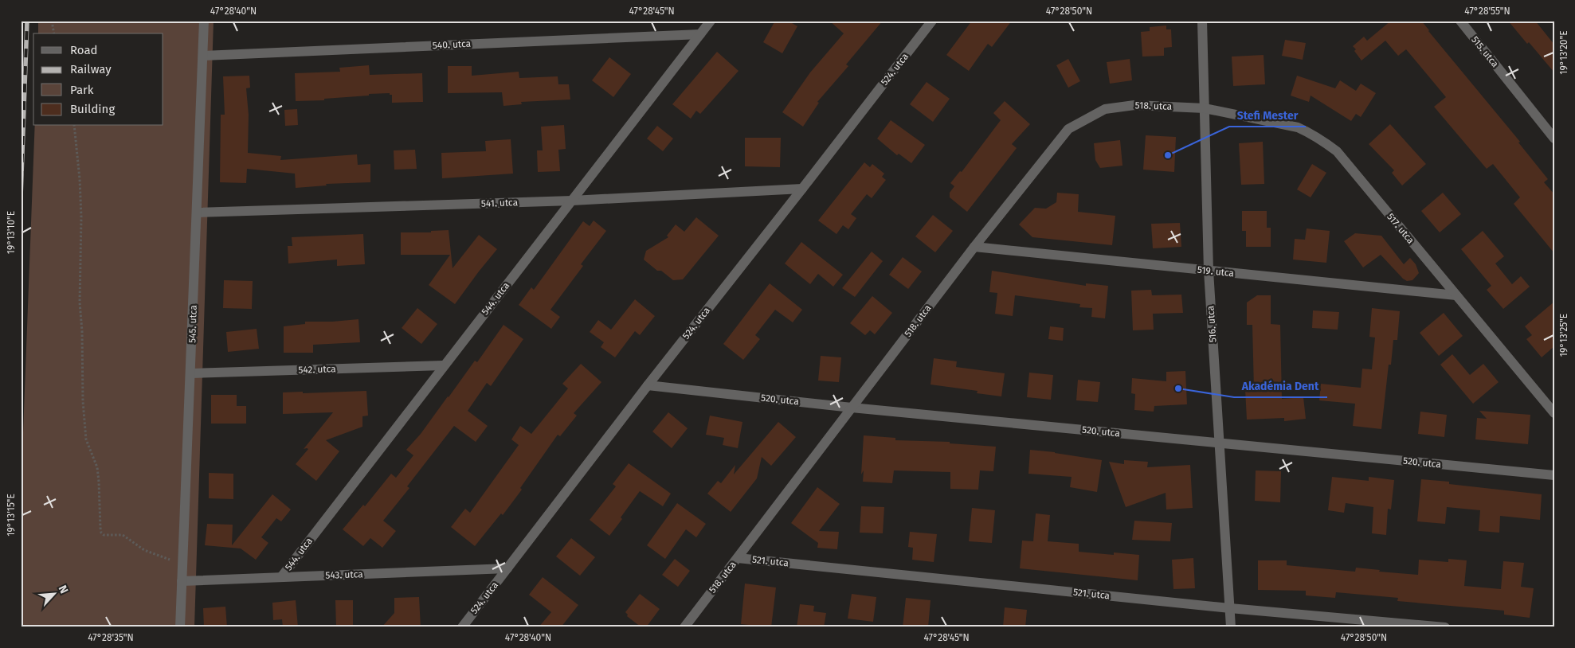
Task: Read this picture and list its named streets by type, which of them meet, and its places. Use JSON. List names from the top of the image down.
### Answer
{
  "streets": {
    "street": [
      "540. utca",
      "515. utca",
      "524. utca",
      "518. utca",
      "541. utca",
      "517. utca",
      "519. utca",
      "544. utca",
      "545. utca",
      "516. utca",
      "542. utca",
      "520. utca",
      "521. utca",
      "543. utca"
    ]
  },
  "crossings": [
    ["540. utca", "544. utca"],
    ["540. utca", "545. utca"],
    ["524. utca", "541. utca"],
    ["524. utca", "520. utca"],
    ["524. utca", "543. utca"],
    ["518. utca", "517. utca"],
    ["518. utca", "519. utca"],
    ["518. utca", "516. utca"],
    ["518. utca", "520. utca"],
    ["518. utca", "521. utca"],
    ["541. utca", "544. utca"],
    ["541. utca", "545. utca"],
    ["517. utca", "519. utca"],
    ["517. utca", "516. utca"],
    ["519. utca", "516. utca"],
    ["544. utca", "542. utca"],
    ["544. utca", "543. utca"],
    ["545. utca", "542. utca"],
    ["545. utca", "543. utca"],
    ["516. utca", "520. utca"],
    ["516. utca", "521. utca"]
  ],
  "places": ["Stefi Mester", "Akadémia Dent"],
  "legend": [
    "Road",
    "Railway",
    "Park",
    "Building"
  ],
  "north": "top right",
  "coordinates": [
    "47°28'40\"N",
    "47°28'45\"N",
    "47°28'50\"N",
    "47°28'55\"N",
    "19°13'20\"E",
    "19°13'10\"E",
    "19°13'25\"E",
    "19°13'15\"E",
    "47°28'35\"N"
  ]
}
